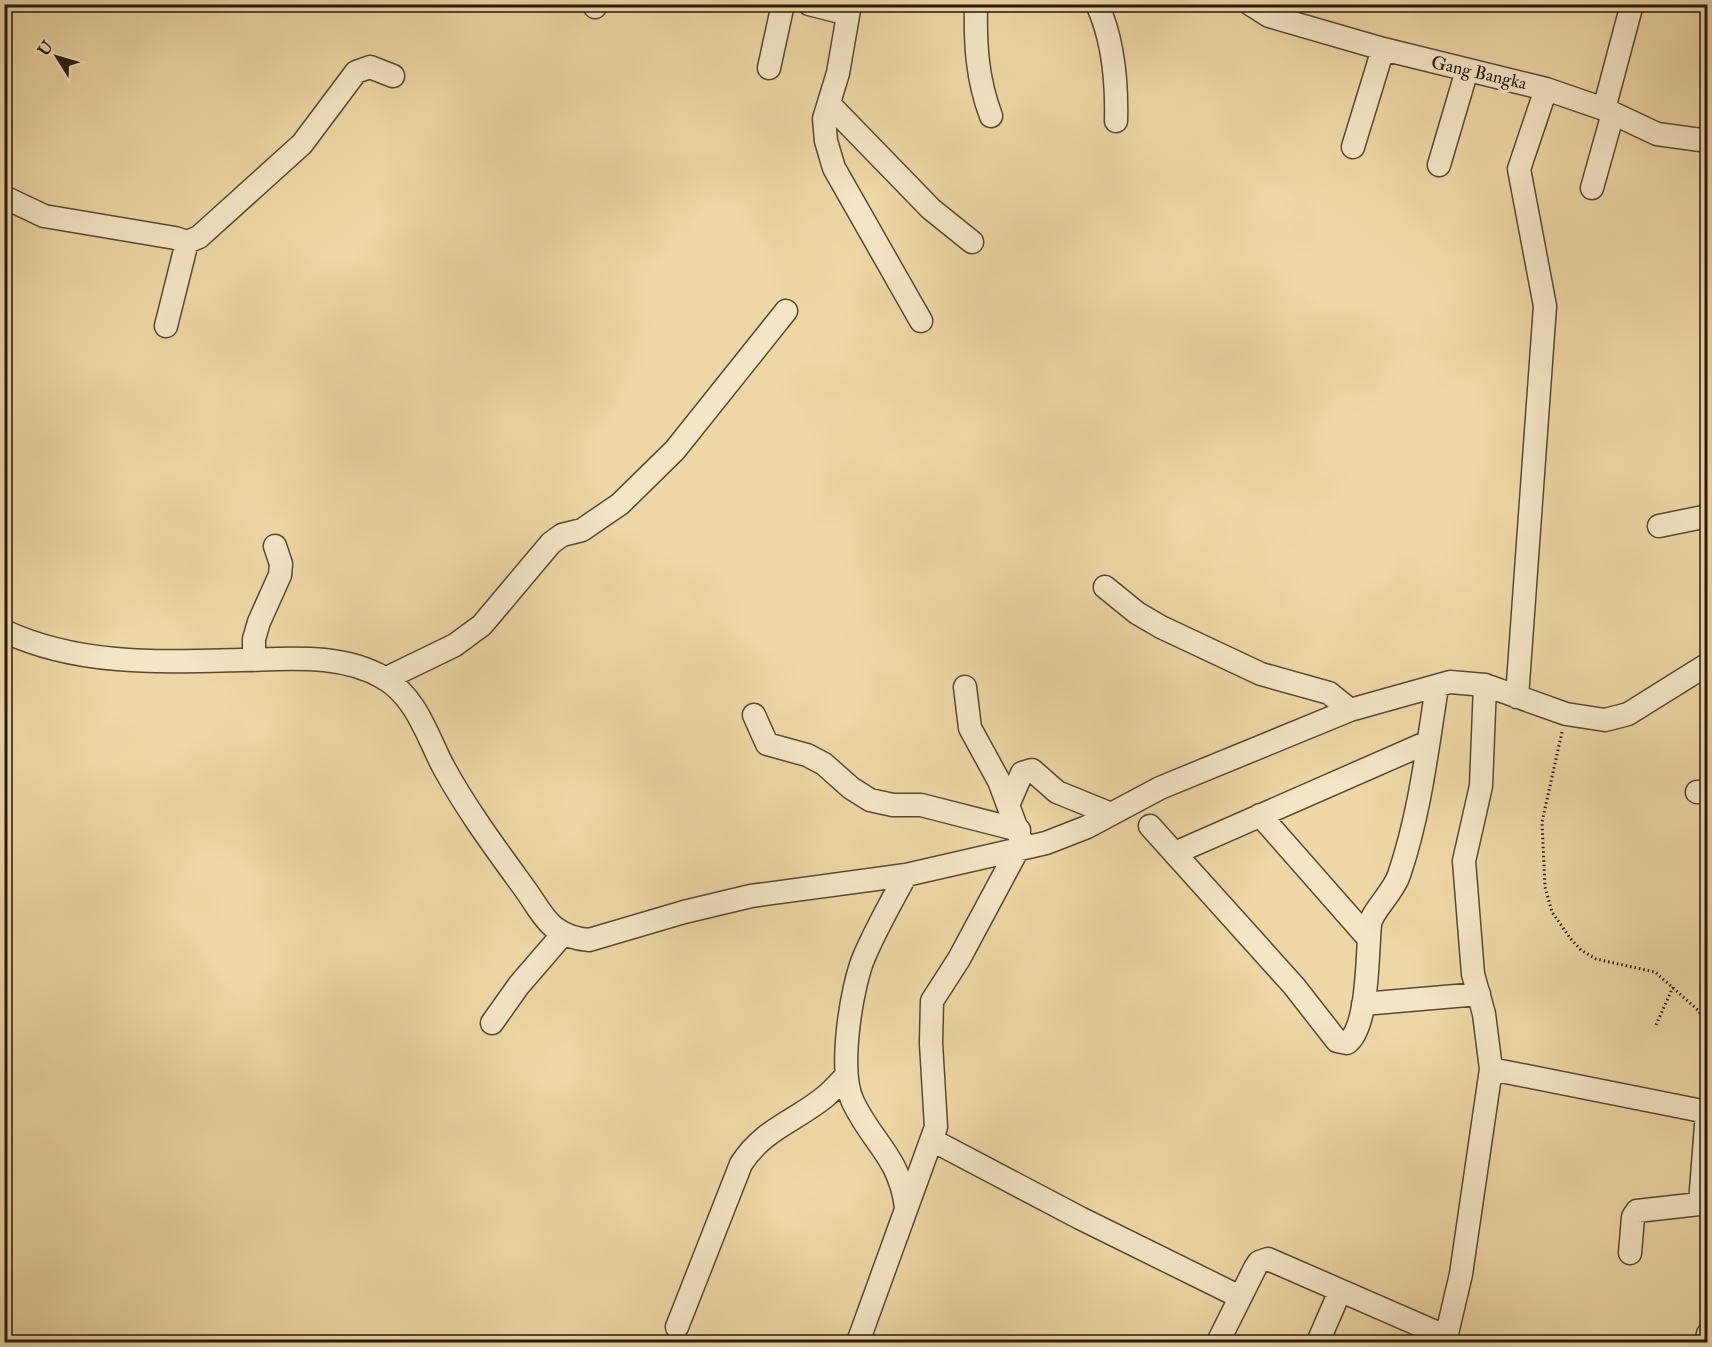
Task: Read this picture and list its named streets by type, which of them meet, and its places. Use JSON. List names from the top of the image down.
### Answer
{
  "streets": {
    "street": ["Gang Bangka"]
  },
  "north": "top left"
}
